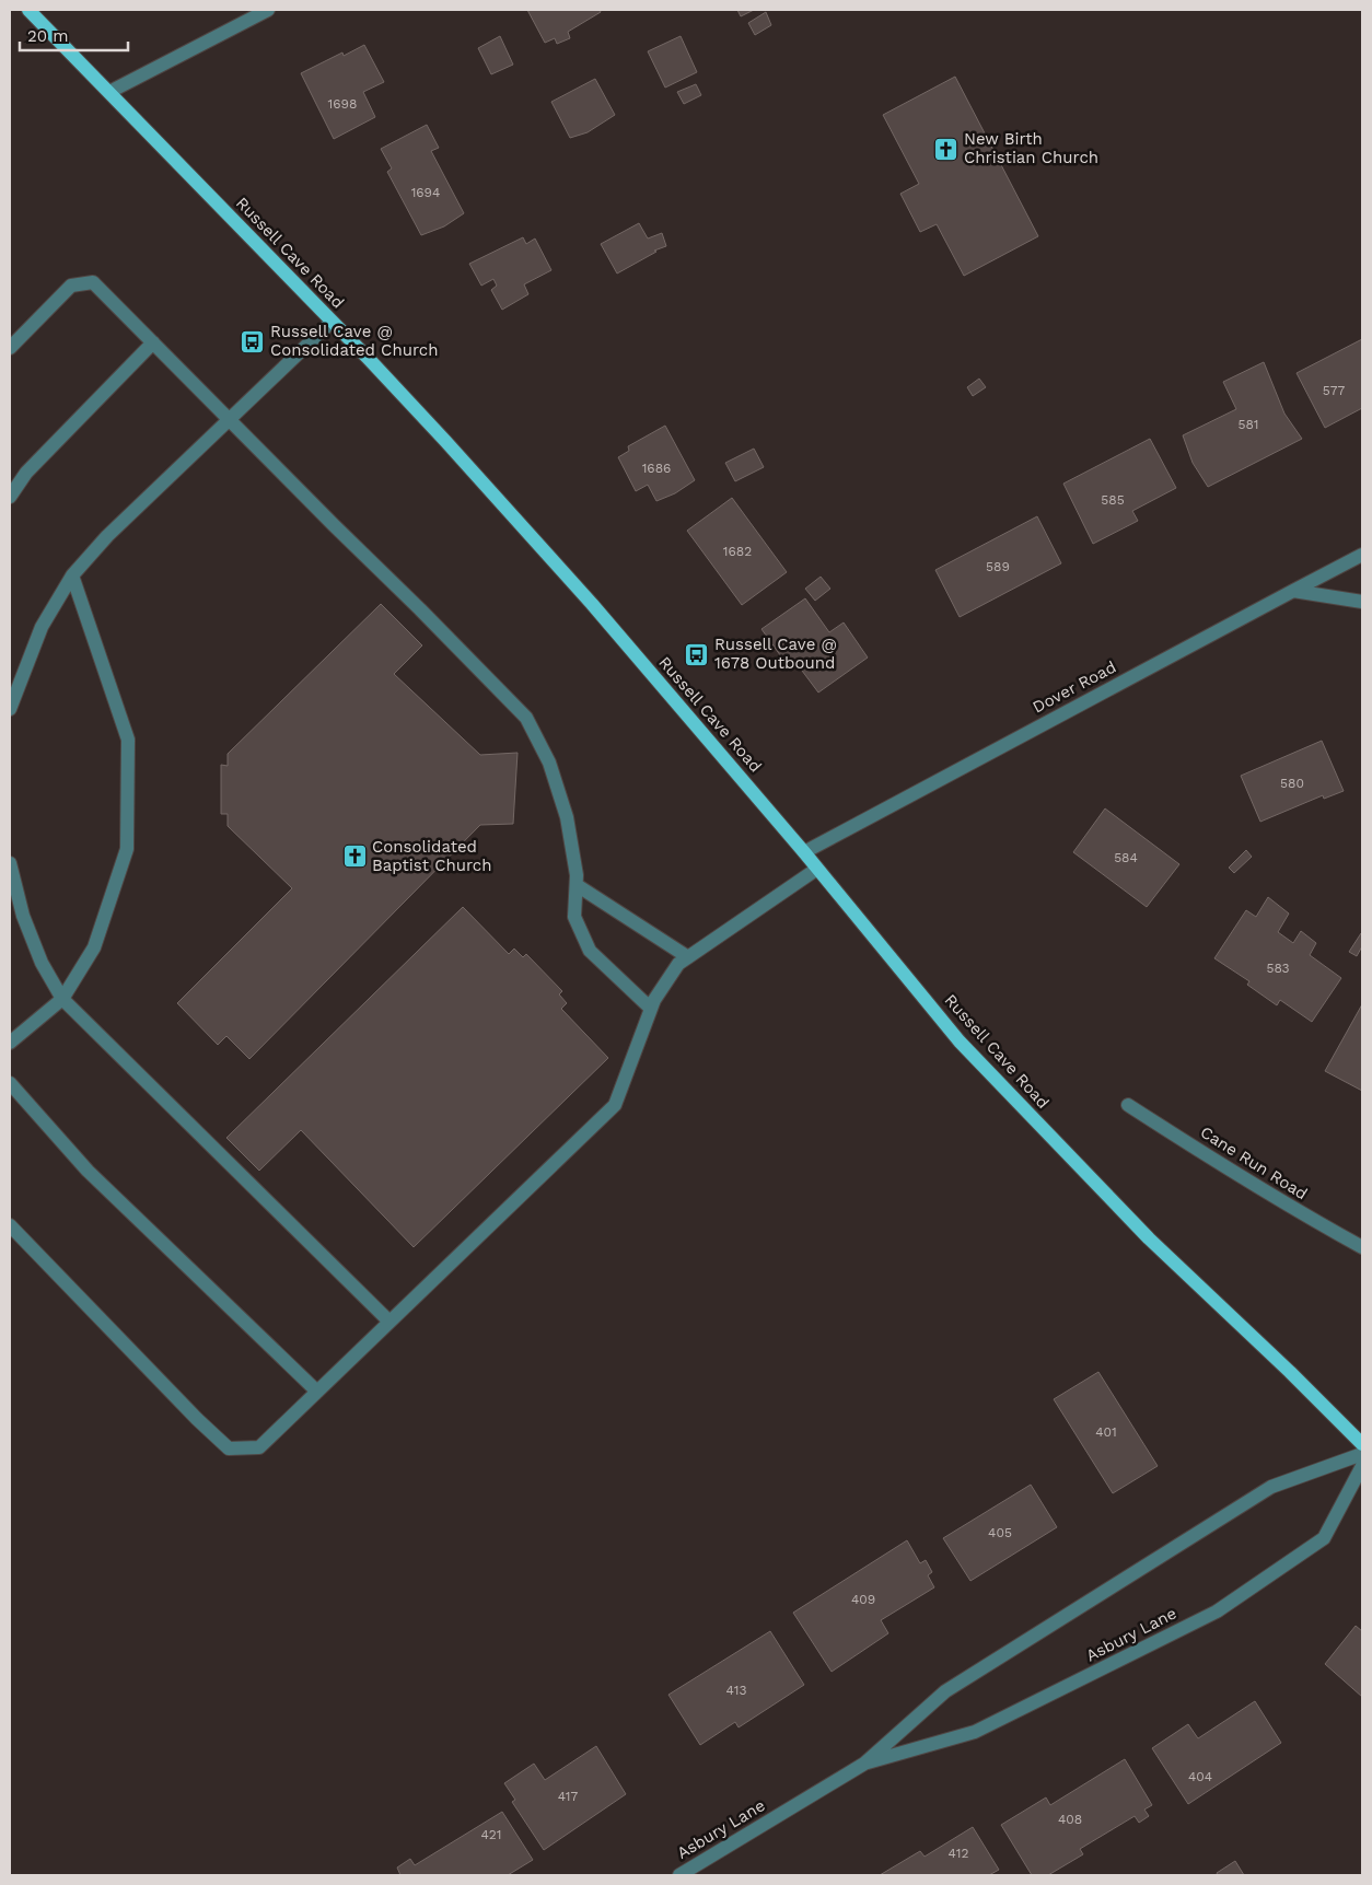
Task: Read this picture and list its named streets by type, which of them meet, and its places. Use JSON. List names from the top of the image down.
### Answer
{
  "streets": {
    "main road": ["Russell Cave Road"],
    "street": ["Dover Road", "Cane Run Road", "Asbury Lane"]
  },
  "crossings": [
    ["Russell Cave Road", "Dover Road"]
  ],
  "places": {
    "church": ["New Birth Christian Church", "Consolidated Baptist Church"],
    "bus stop": ["Russell Cave @ Consolidated Church", "Russell Cave @ 1678 Outbound"]
  },
  "house_numbers": [
    "1698",
    "1694",
    "577",
    "581",
    "1686",
    "585",
    "1682",
    "589",
    "580",
    "584",
    "583",
    "401",
    "405",
    "409",
    "413",
    "404",
    "417",
    "408",
    "421",
    "412"
  ],
  "scale_bar": "20 m"
}
